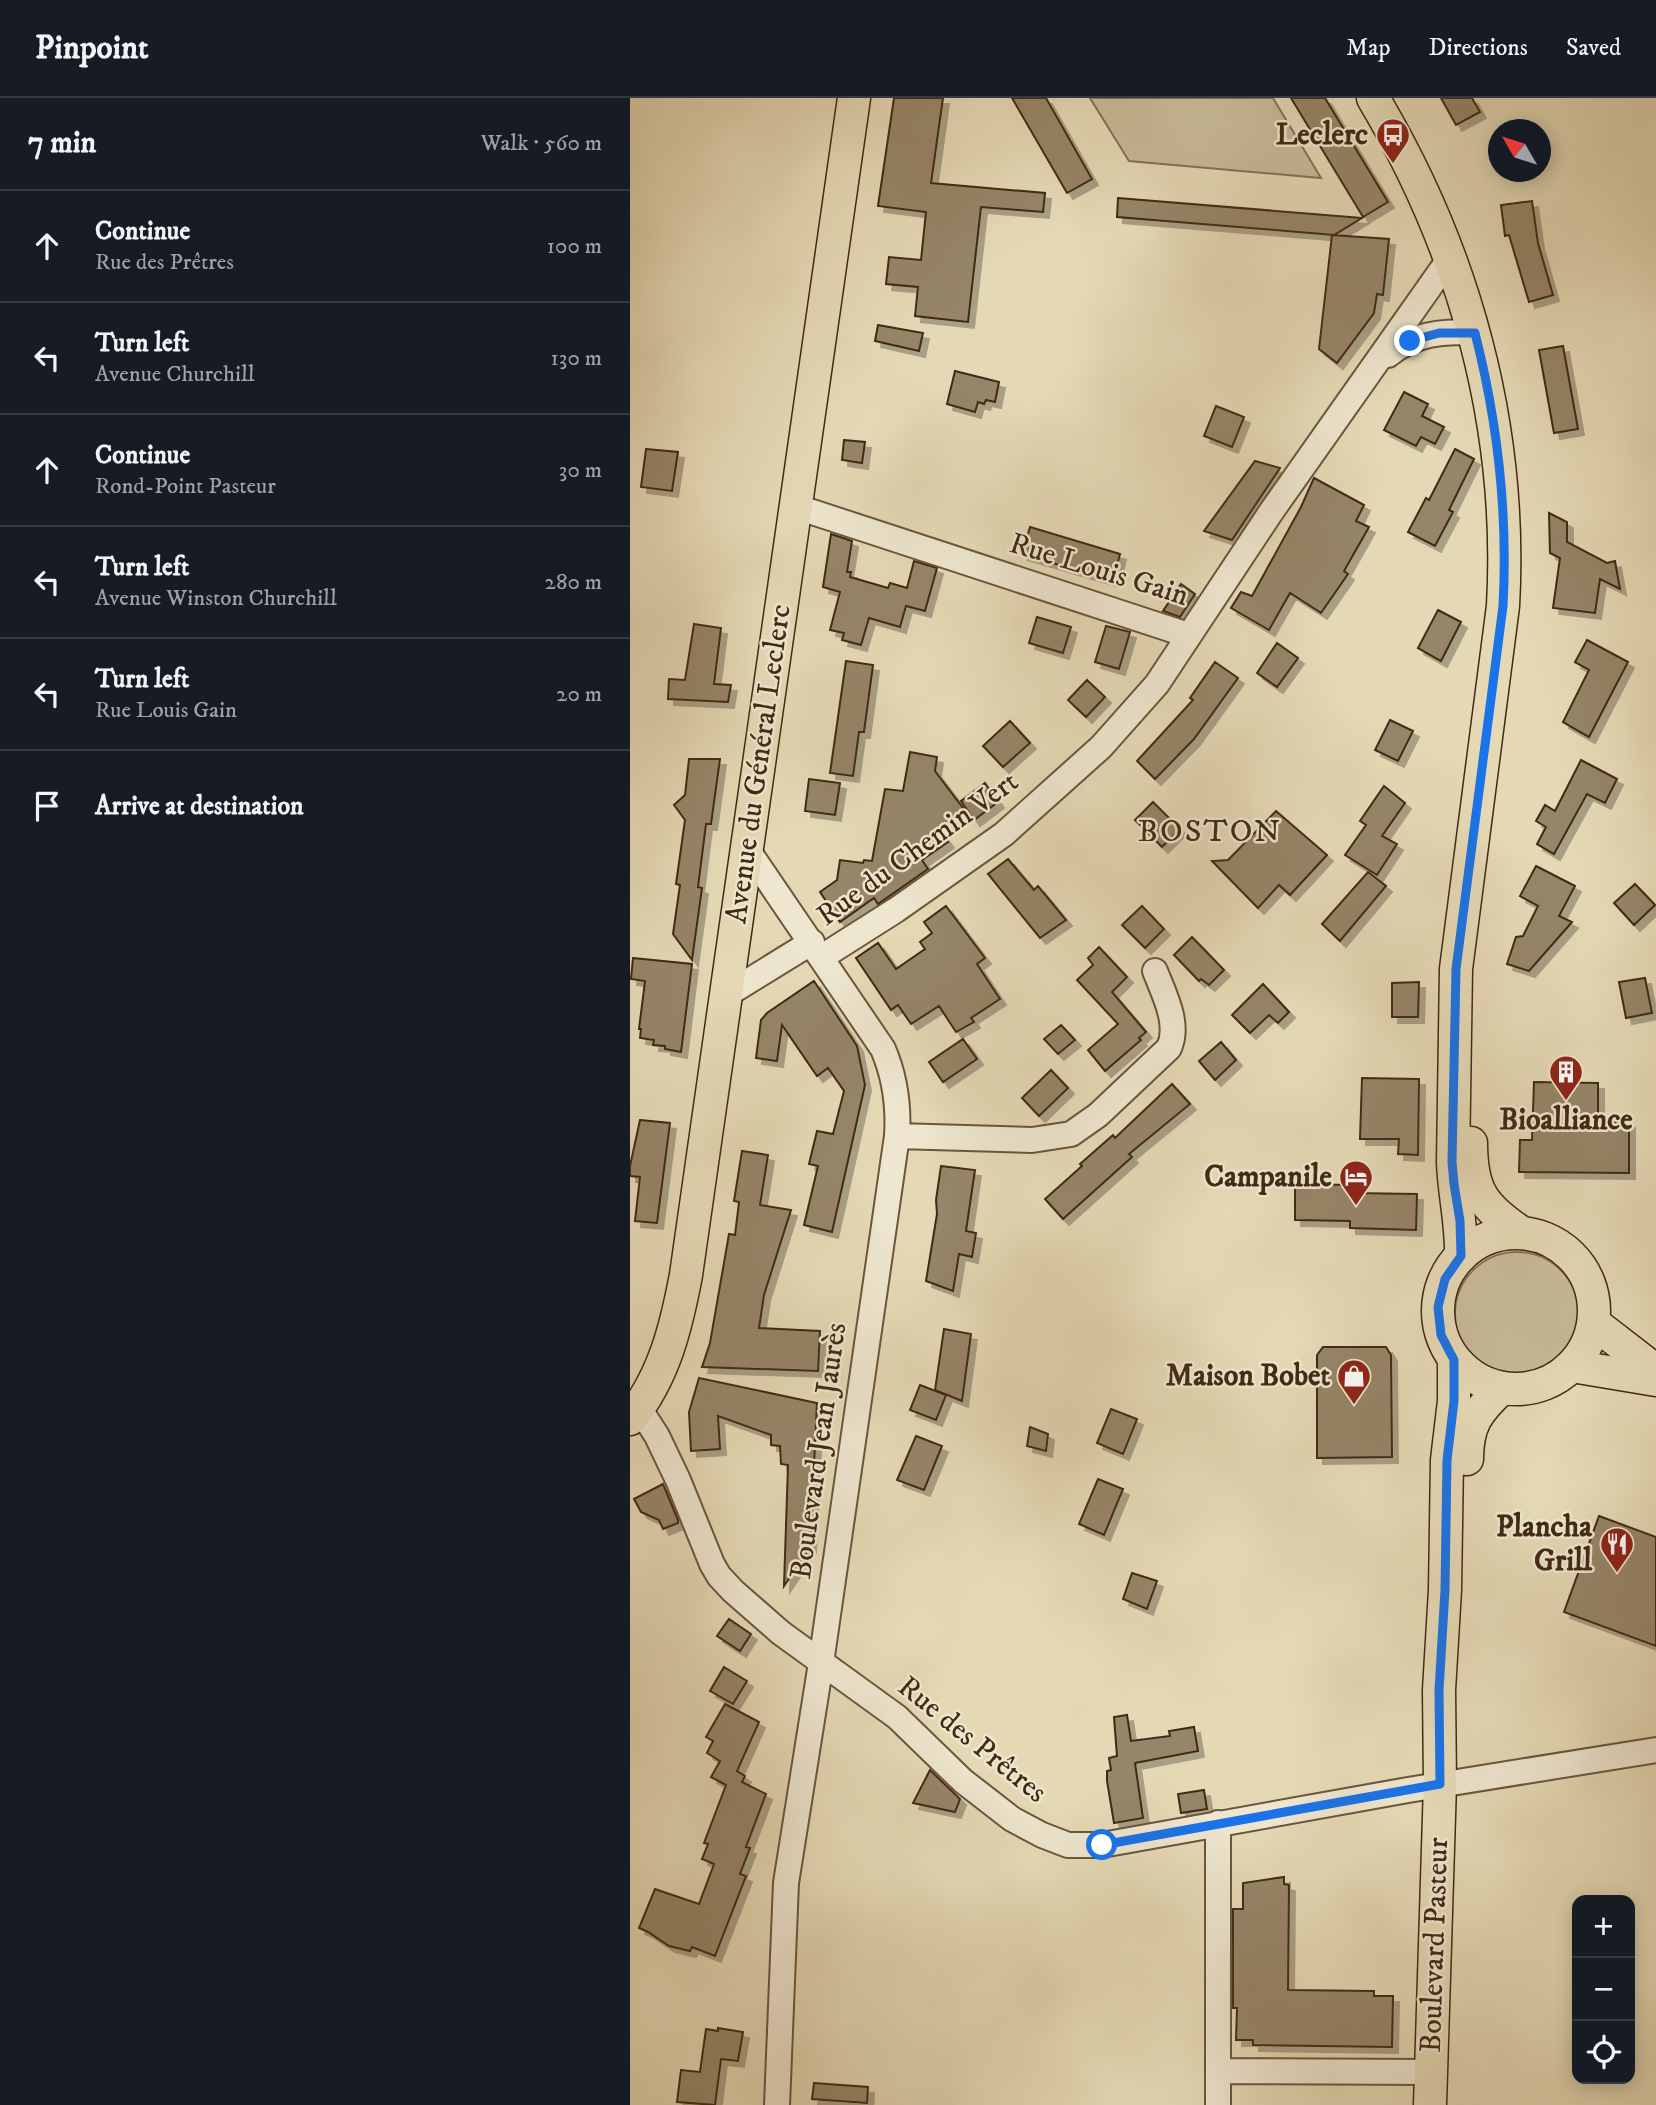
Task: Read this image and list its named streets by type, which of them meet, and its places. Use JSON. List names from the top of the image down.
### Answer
{
  "streets": {
    "main road": ["Avenue du Général Leclerc", "Boulevard Pasteur"],
    "street": [
      "Rue Louis Gain",
      "Rue du Chemin Vert",
      "Boulevard Jean Jaurès",
      "Rue des Prêtres"
    ]
  },
  "crossings": [
    ["Rue Louis Gain", "Avenue du Général Leclerc"],
    ["Rue Louis Gain", "Rue du Chemin Vert"],
    ["Avenue du Général Leclerc", "Rue du Chemin Vert"],
    ["Avenue du Général Leclerc", "Boulevard Jean Jaurès"],
    ["Avenue du Général Leclerc", "Rue des Prêtres"],
    ["Rue du Chemin Vert", "Boulevard Jean Jaurès"],
    ["Boulevard Jean Jaurès", "Rue des Prêtres"],
    ["Rue des Prêtres", "Boulevard Pasteur"]
  ],
  "districts": ["BOSTON"],
  "places": {
    "bus stop": ["Leclerc"],
    "building": ["Bioalliance"],
    "hotel": ["Campanile"],
    "shop": ["Maison Bobet"],
    "restaurant": ["Plancha Grill"]
  },
  "north": "top left",
  "page": {
    "header": "Pinpoint",
    "nav": ["Map", "Directions", "Saved"],
    "heading": ["7 min", "Walk · 560 m"],
    "list": [
      ["Continue", "Rue des Prêtres", "100 m"],
      ["Turn left", "Avenue Churchill", "130 m"],
      ["Continue", "Rond-Point Pasteur", "30 m"],
      ["Turn left", "Avenue Winston Churchill", "280 m"],
      ["Turn left", "Rue Louis Gain", "20 m"],
      "Arrive at destination"
    ],
    "map_buttons": ["+", "−"]
  }
}
